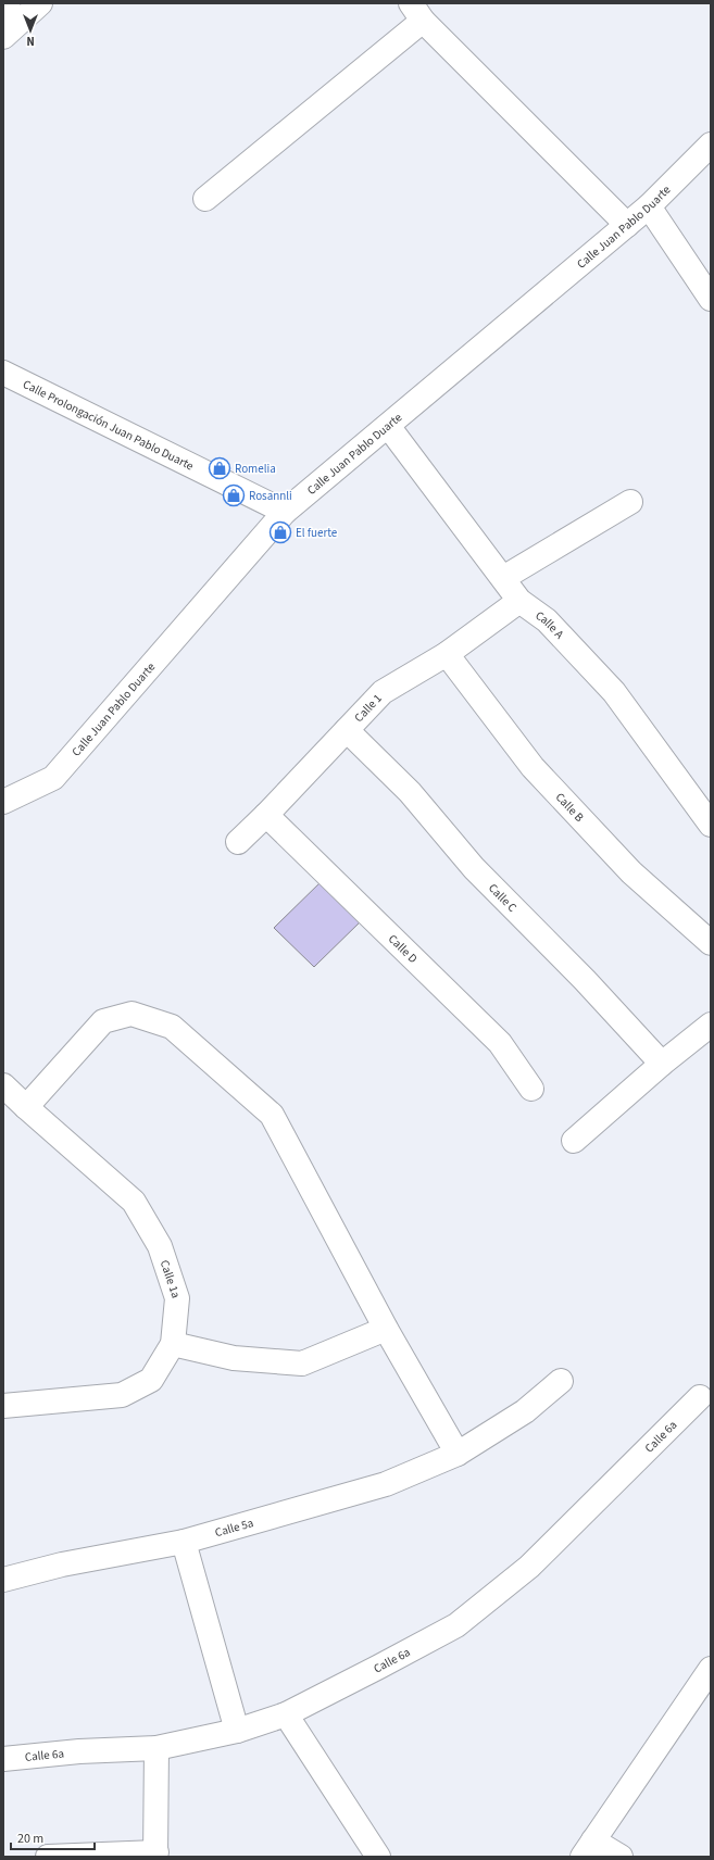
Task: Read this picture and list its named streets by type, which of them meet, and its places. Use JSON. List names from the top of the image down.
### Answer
{
  "streets": {
    "street": [
      "Calle Juan Pablo Duarte",
      "Calle Prolongación Juan Pablo Duarte",
      "Calle A",
      "Calle 1",
      "Calle B",
      "Calle C",
      "Calle D",
      "Calle 1a",
      "Calle 6a",
      "Calle 5a"
    ]
  },
  "crossings": [
    ["Calle Juan Pablo Duarte", "Calle Prolongación Juan Pablo Duarte"],
    ["Calle Juan Pablo Duarte", "Calle A"],
    ["Calle A", "Calle 1"],
    ["Calle 1", "Calle B"],
    ["Calle 1", "Calle C"],
    ["Calle 1", "Calle D"]
  ],
  "places": {
    "shop": ["Romelia", "Rosannli", "El fuerte"]
  },
  "scale_bar": "20 m",
  "north": "bottom"
}
